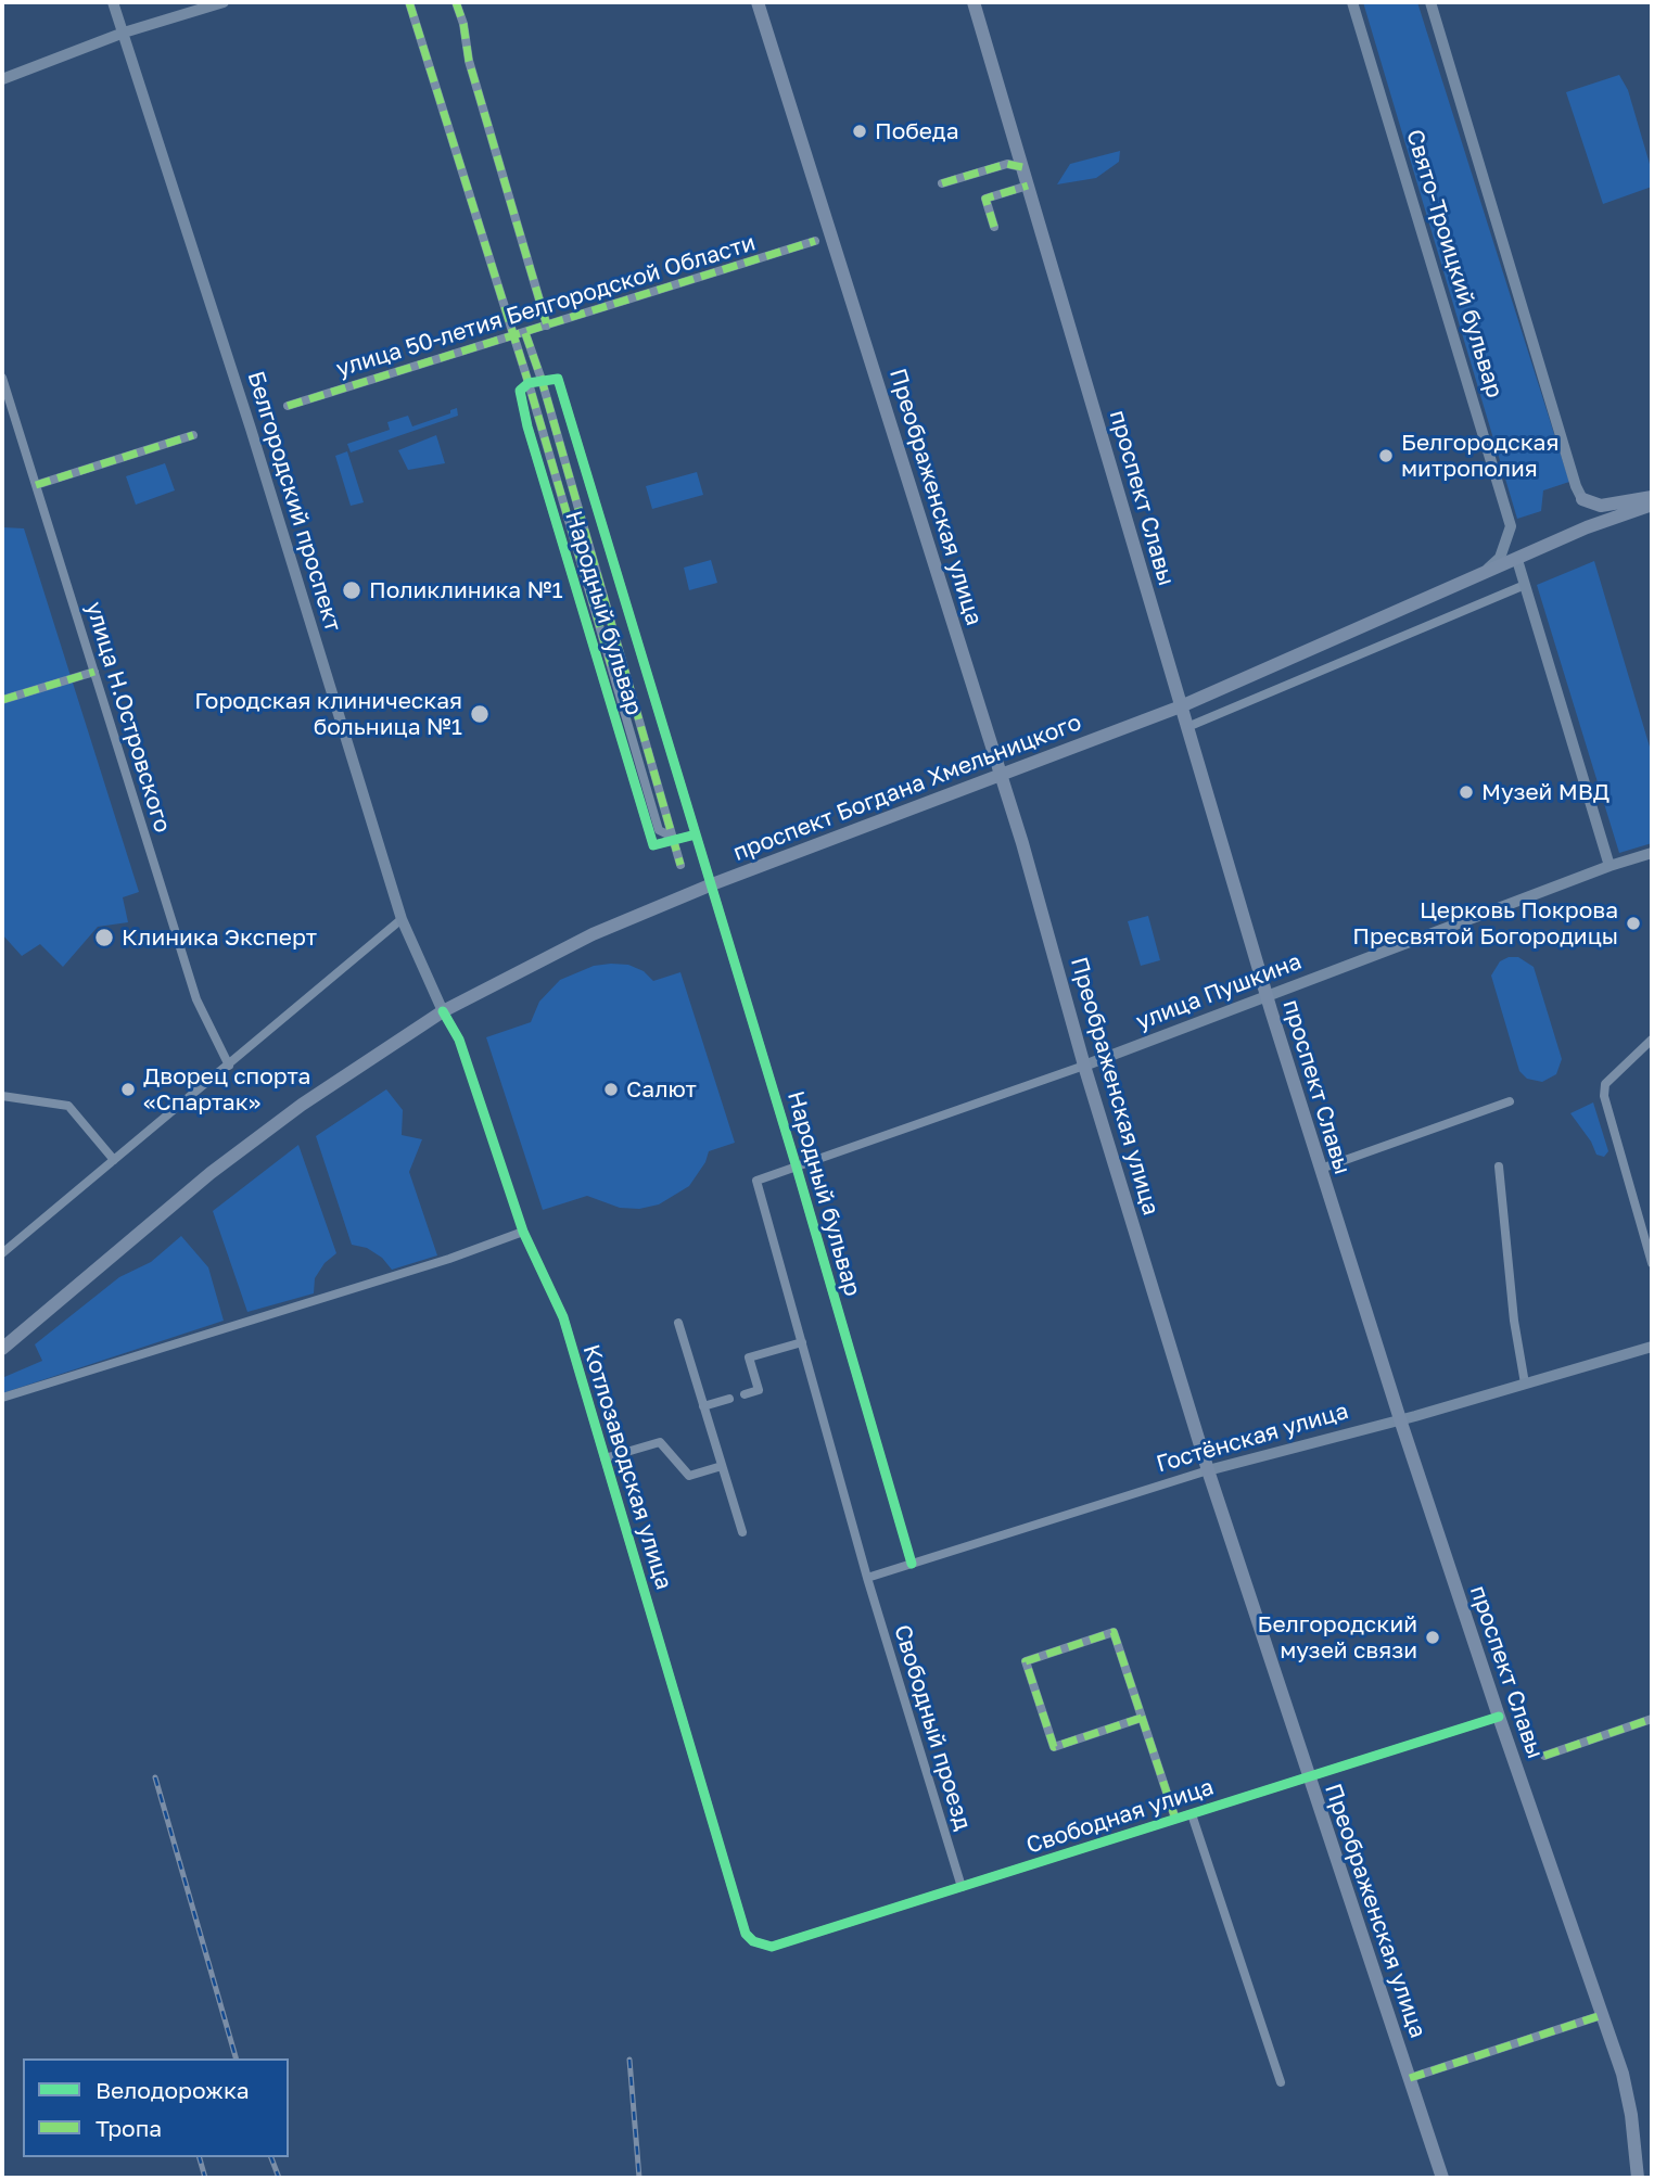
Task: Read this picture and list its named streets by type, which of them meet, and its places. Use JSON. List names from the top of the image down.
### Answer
{
  "streets": {
    "main road": ["Преображенская улица", "проспект Славы", "проспект Богдана Хмельницкого"],
    "street": [
      "Свято-Троицкий бульвар",
      "улица 50-летия Белгородской Области",
      "Белгородский проспект",
      "Народный бульвар",
      "улица Н.Островского",
      "улица Пушкина",
      "Гостёнская улица",
      "Котлозаводская улица",
      "Свободный проезд",
      "Свободная улица"
    ]
  },
  "crossings": [
    ["Свято-Троицкий бульвар", "проспект Богдана Хмельницкого"],
    ["улица 50-летия Белгородской Области", "Народный бульвар"],
    ["Преображенская улица", "проспект Богдана Хмельницкого"],
    ["Преображенская улица", "улица Пушкина"],
    ["Преображенская улица", "Гостёнская улица"],
    ["Преображенская улица", "Свободная улица"],
    ["проспект Славы", "проспект Богдана Хмельницкого"],
    ["проспект Славы", "улица Пушкина"],
    ["проспект Славы", "Гостёнская улица"],
    ["проспект Славы", "Свободная улица"],
    ["Белгородский проспект", "проспект Богдана Хмельницкого"],
    ["Белгородский проспект", "Котлозаводская улица"],
    ["Народный бульвар", "проспект Богдана Хмельницкого"],
    ["Народный бульвар", "улица Пушкина"],
    ["Народный бульвар", "Гостёнская улица"],
    ["проспект Богдана Хмельницкого", "Котлозаводская улица"],
    ["Гостёнская улица", "Свободный проезд"],
    ["Котлозаводская улица", "Свободная улица"],
    ["Свободный проезд", "Свободная улица"]
  ],
  "places": [
    "Победа",
    "Белгородская митрополия",
    "Поликлиника №1",
    "Городская клиническая больница №1",
    "Музей МВД",
    "Церковь Покрова Пресвятой Богородицы",
    "Клиника Эксперт",
    "Дворец спорта «Спартак»",
    "Салют",
    "Белгородский музей связи"
  ],
  "legend": ["Велодорожка", "Тропа"]
}
